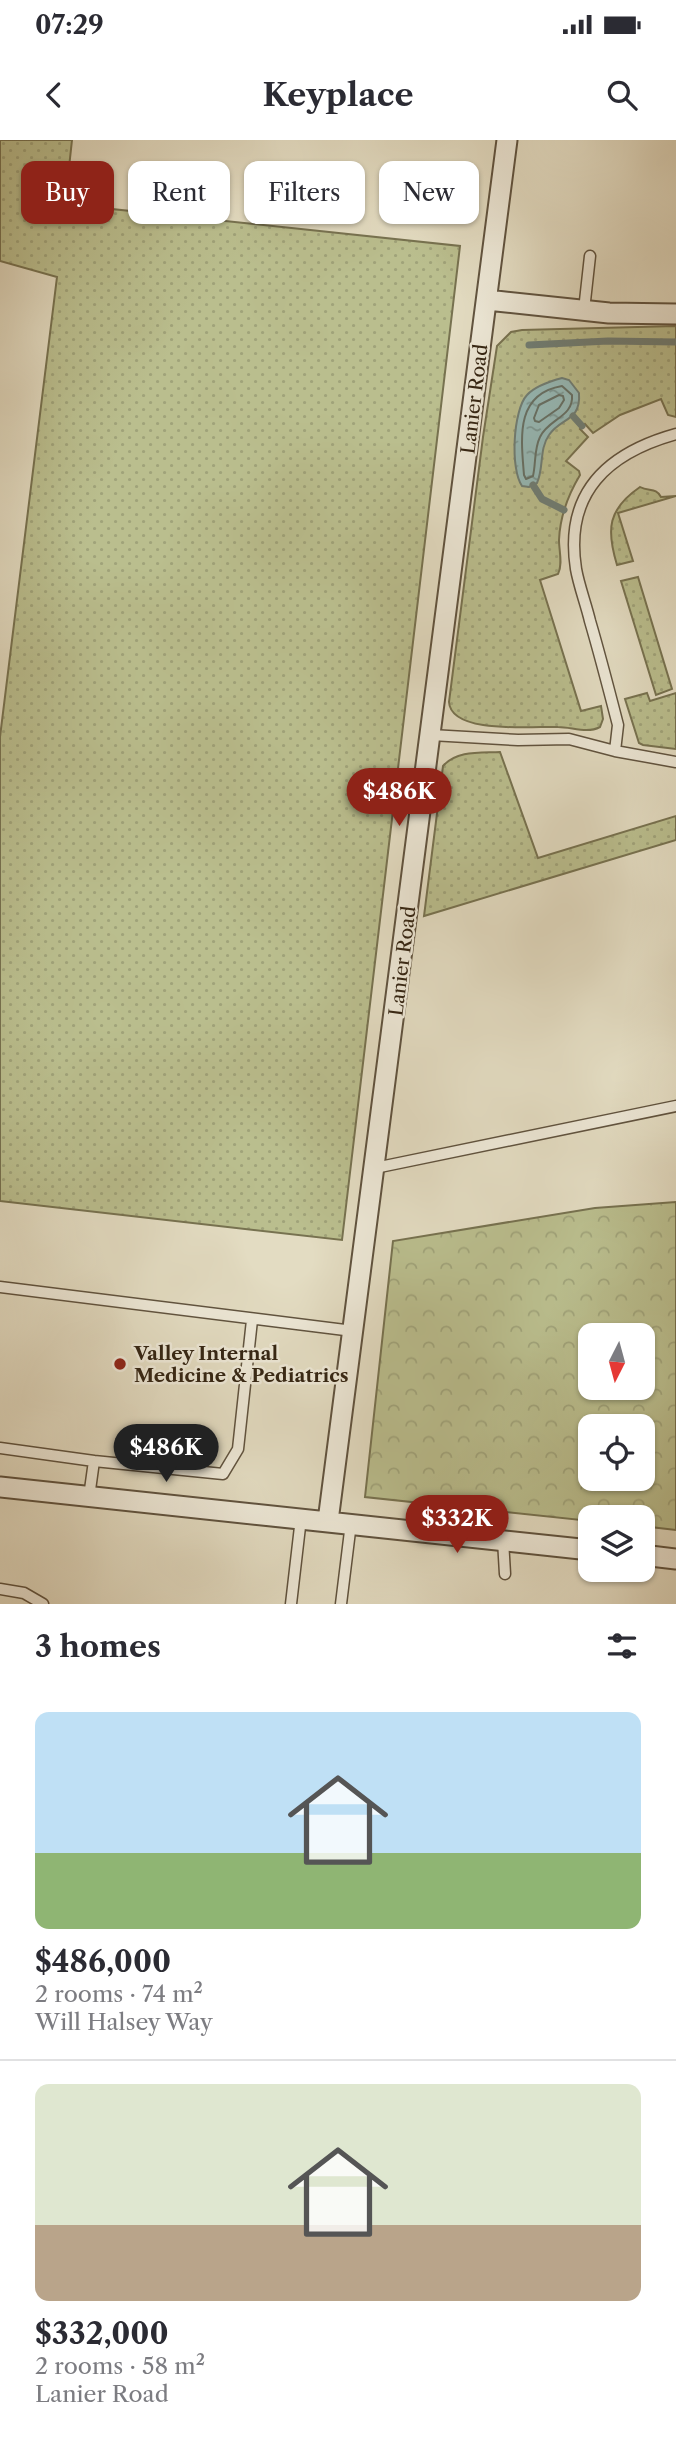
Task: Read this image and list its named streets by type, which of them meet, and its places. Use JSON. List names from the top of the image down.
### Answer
{
  "streets": {
    "street": ["Lanier Road"]
  },
  "places": ["Valley Internal Medicine & Pediatrics"],
  "north": "bottom",
  "page": {
    "status": "07:29",
    "header": "Keyplace",
    "chip": [
      "Buy",
      "Rent",
      "Filters",
      "New"
    ],
    "price": ["$486K", "$486K", "$332K"],
    "heading": "3 homes",
    "list": [
      {
        "name": "$486,000",
        "note": "2 rooms · 74 m² · Will Halsey Way"
      },
      {
        "name": "$332,000",
        "note": "2 rooms · 58 m² · Lanier Road"
      }
    ]
  }
}
